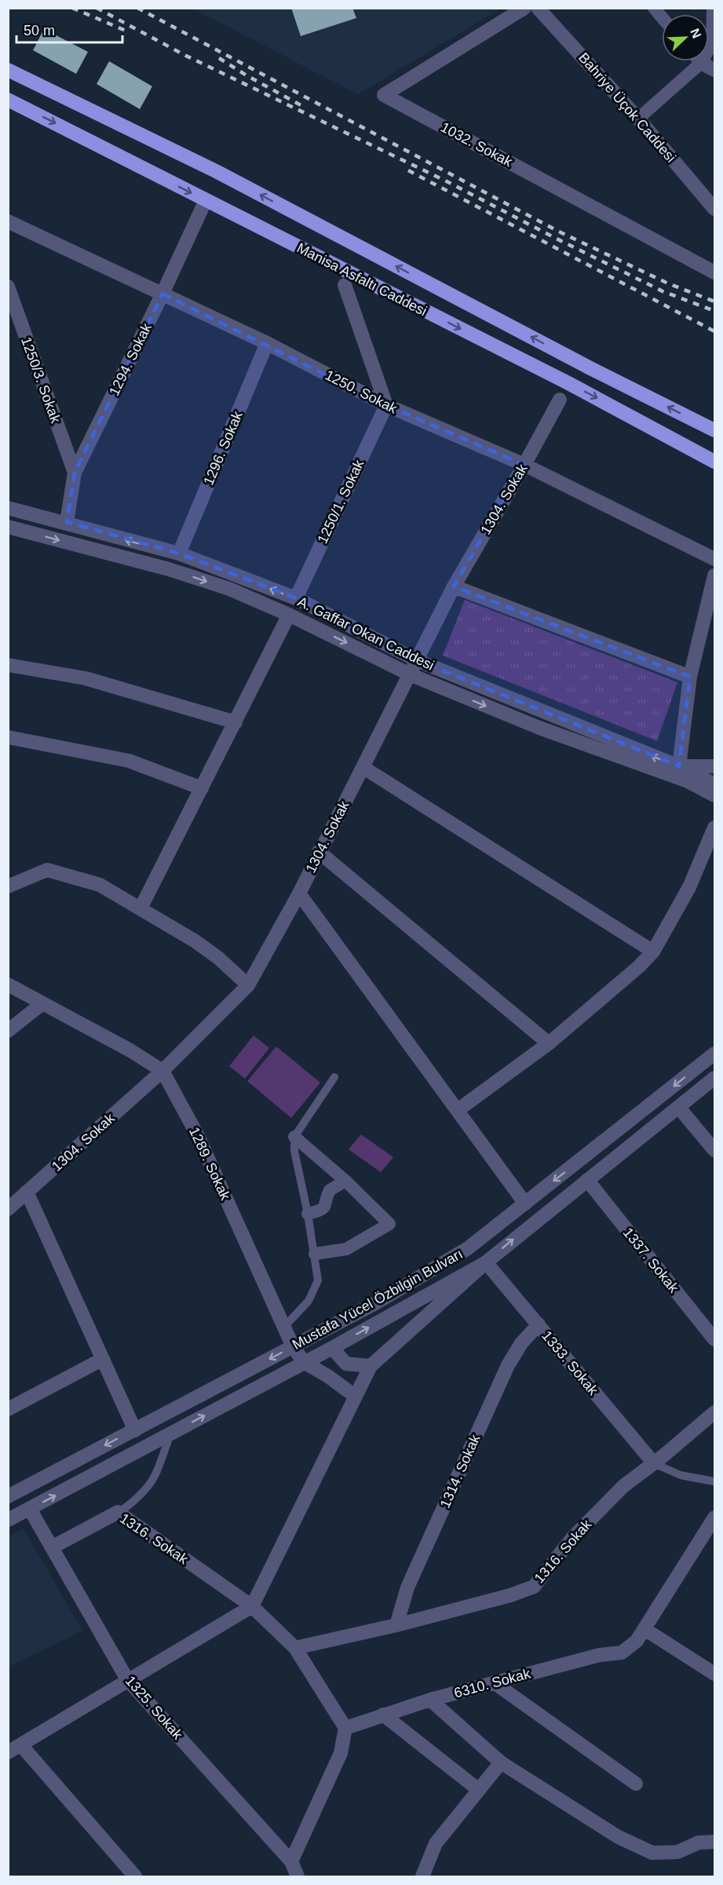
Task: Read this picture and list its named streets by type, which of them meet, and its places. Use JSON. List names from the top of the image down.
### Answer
{
  "streets": {
    "highway": ["Manisa Asfaltı Caddesi"],
    "street": [
      "Bahriye Üçok Caddesi",
      "1032. Sokak",
      "1294. Sokak",
      "1250/3. Sokak",
      "1250. Sokak",
      "1296. Sokak",
      "1304. Sokak",
      "1250/1. Sokak",
      "A. Gaffar Okan Caddesi",
      "1289. Sokak",
      "1337. Sokak",
      "Mustafa Yücel Özbilgin Bulvarı",
      "1333. Sokak",
      "1314. Sokak",
      "1316. Sokak",
      "6310. Sokak",
      "1325. Sokak"
    ]
  },
  "crossings": [
    ["Manisa Asfaltı Caddesi", "1294. Sokak"],
    ["1294. Sokak", "1250/3. Sokak"],
    ["1294. Sokak", "1250. Sokak"],
    ["1294. Sokak", "A. Gaffar Okan Caddesi"],
    ["1250. Sokak", "1296. Sokak"],
    ["1250. Sokak", "1304. Sokak"],
    ["1250. Sokak", "1250/1. Sokak"],
    ["1296. Sokak", "A. Gaffar Okan Caddesi"],
    ["1304. Sokak", "A. Gaffar Okan Caddesi"],
    ["1304. Sokak", "1289. Sokak"],
    ["1250/1. Sokak", "A. Gaffar Okan Caddesi"],
    ["1289. Sokak", "Mustafa Yücel Özbilgin Bulvarı"],
    ["1337. Sokak", "Mustafa Yücel Özbilgin Bulvarı"],
    ["Mustafa Yücel Özbilgin Bulvarı", "1333. Sokak"],
    ["Mustafa Yücel Özbilgin Bulvarı", "1325. Sokak"],
    ["1333. Sokak", "1314. Sokak"],
    ["1333. Sokak", "1316. Sokak"],
    ["1314. Sokak", "1316. Sokak"],
    ["1316. Sokak", "6310. Sokak"],
    ["1316. Sokak", "1325. Sokak"]
  ],
  "scale_bar": "50 m",
  "north": "top right"
}
